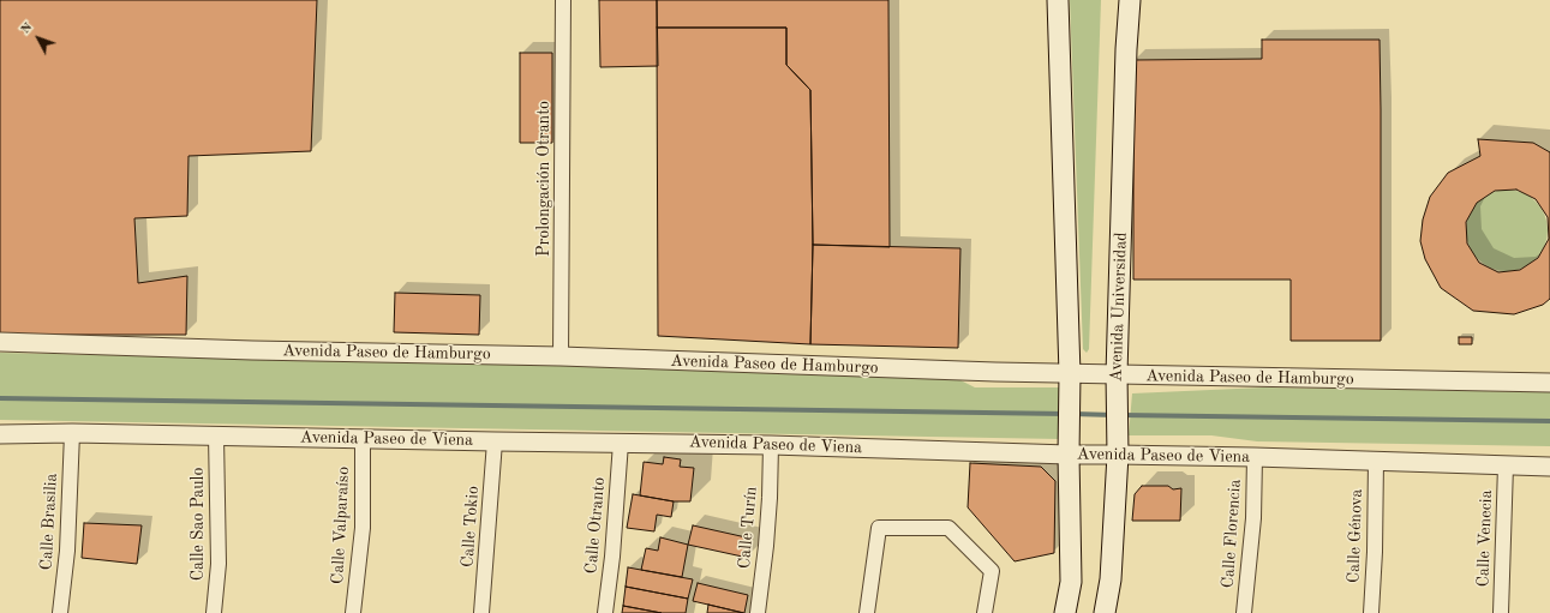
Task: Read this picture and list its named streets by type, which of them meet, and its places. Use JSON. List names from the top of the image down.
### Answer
{
  "streets": {
    "main road": ["Avenida Universidad"],
    "street": [
      "Prolongación Otranto",
      "Avenida Paseo de Hamburgo",
      "Avenida Paseo de Viena",
      "Calle Brasilia",
      "Calle Sao Paulo",
      "Calle Valparaíso",
      "Calle Otranto",
      "Calle Tokio",
      "Calle Turín",
      "Calle Florencia",
      "Calle Génova",
      "Calle Venecia"
    ]
  },
  "crossings": [
    ["Prolongación Otranto", "Avenida Paseo de Hamburgo"],
    ["Avenida Universidad", "Avenida Paseo de Hamburgo"],
    ["Avenida Universidad", "Avenida Paseo de Viena"],
    ["Avenida Paseo de Viena", "Calle Brasilia"],
    ["Avenida Paseo de Viena", "Calle Sao Paulo"],
    ["Avenida Paseo de Viena", "Calle Valparaíso"],
    ["Avenida Paseo de Viena", "Calle Otranto"],
    ["Avenida Paseo de Viena", "Calle Tokio"],
    ["Avenida Paseo de Viena", "Calle Turín"],
    ["Avenida Paseo de Viena", "Calle Florencia"],
    ["Avenida Paseo de Viena", "Calle Génova"],
    ["Avenida Paseo de Viena", "Calle Venecia"]
  ],
  "north": "top left"
}
